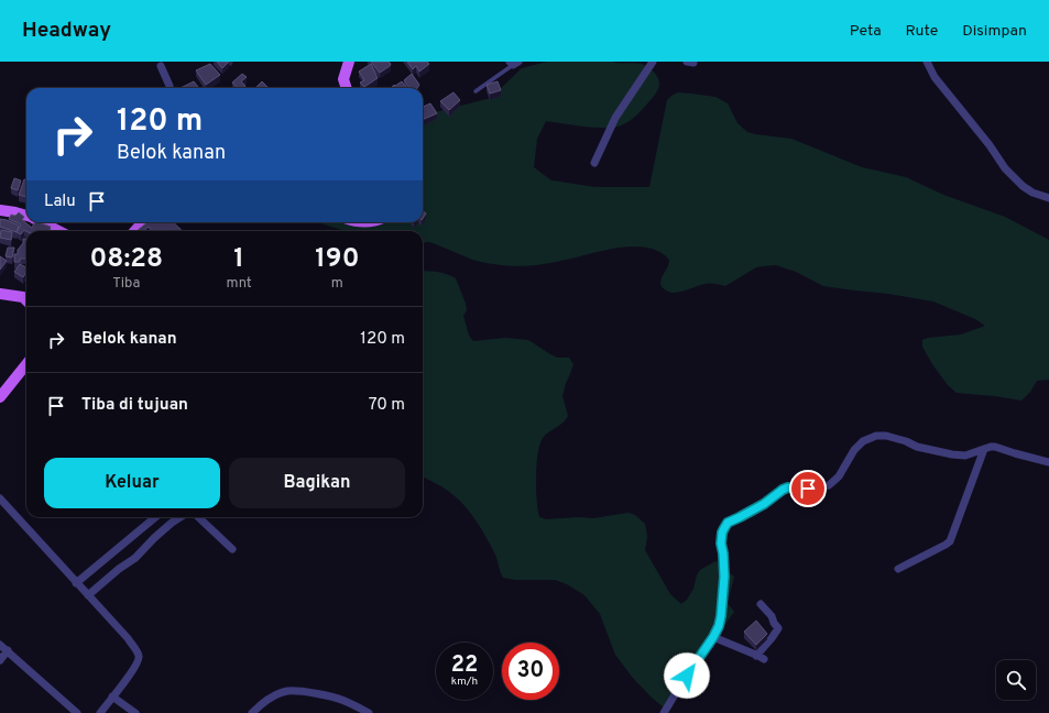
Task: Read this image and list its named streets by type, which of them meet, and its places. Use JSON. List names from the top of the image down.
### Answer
{
  "page": {
    "header": "Headway",
    "nav": ["Peta", "Rute", "Disimpan"],
    "turn": ["120 m", "Belok kanan"],
    "then": "Lalu",
    "eta": [
      "08:28",
      "Tiba",
      "1",
      "mnt",
      "190",
      "m"
    ],
    "list": [
      {
        "name": "Belok kanan",
        "value": "120 m"
      },
      {
        "name": "Tiba di tujuan",
        "value": "70 m"
      }
    ],
    "buttons": ["Keluar", "Bagikan"],
    "speed": "22 km/h",
    "limit": "30"
  }
}
